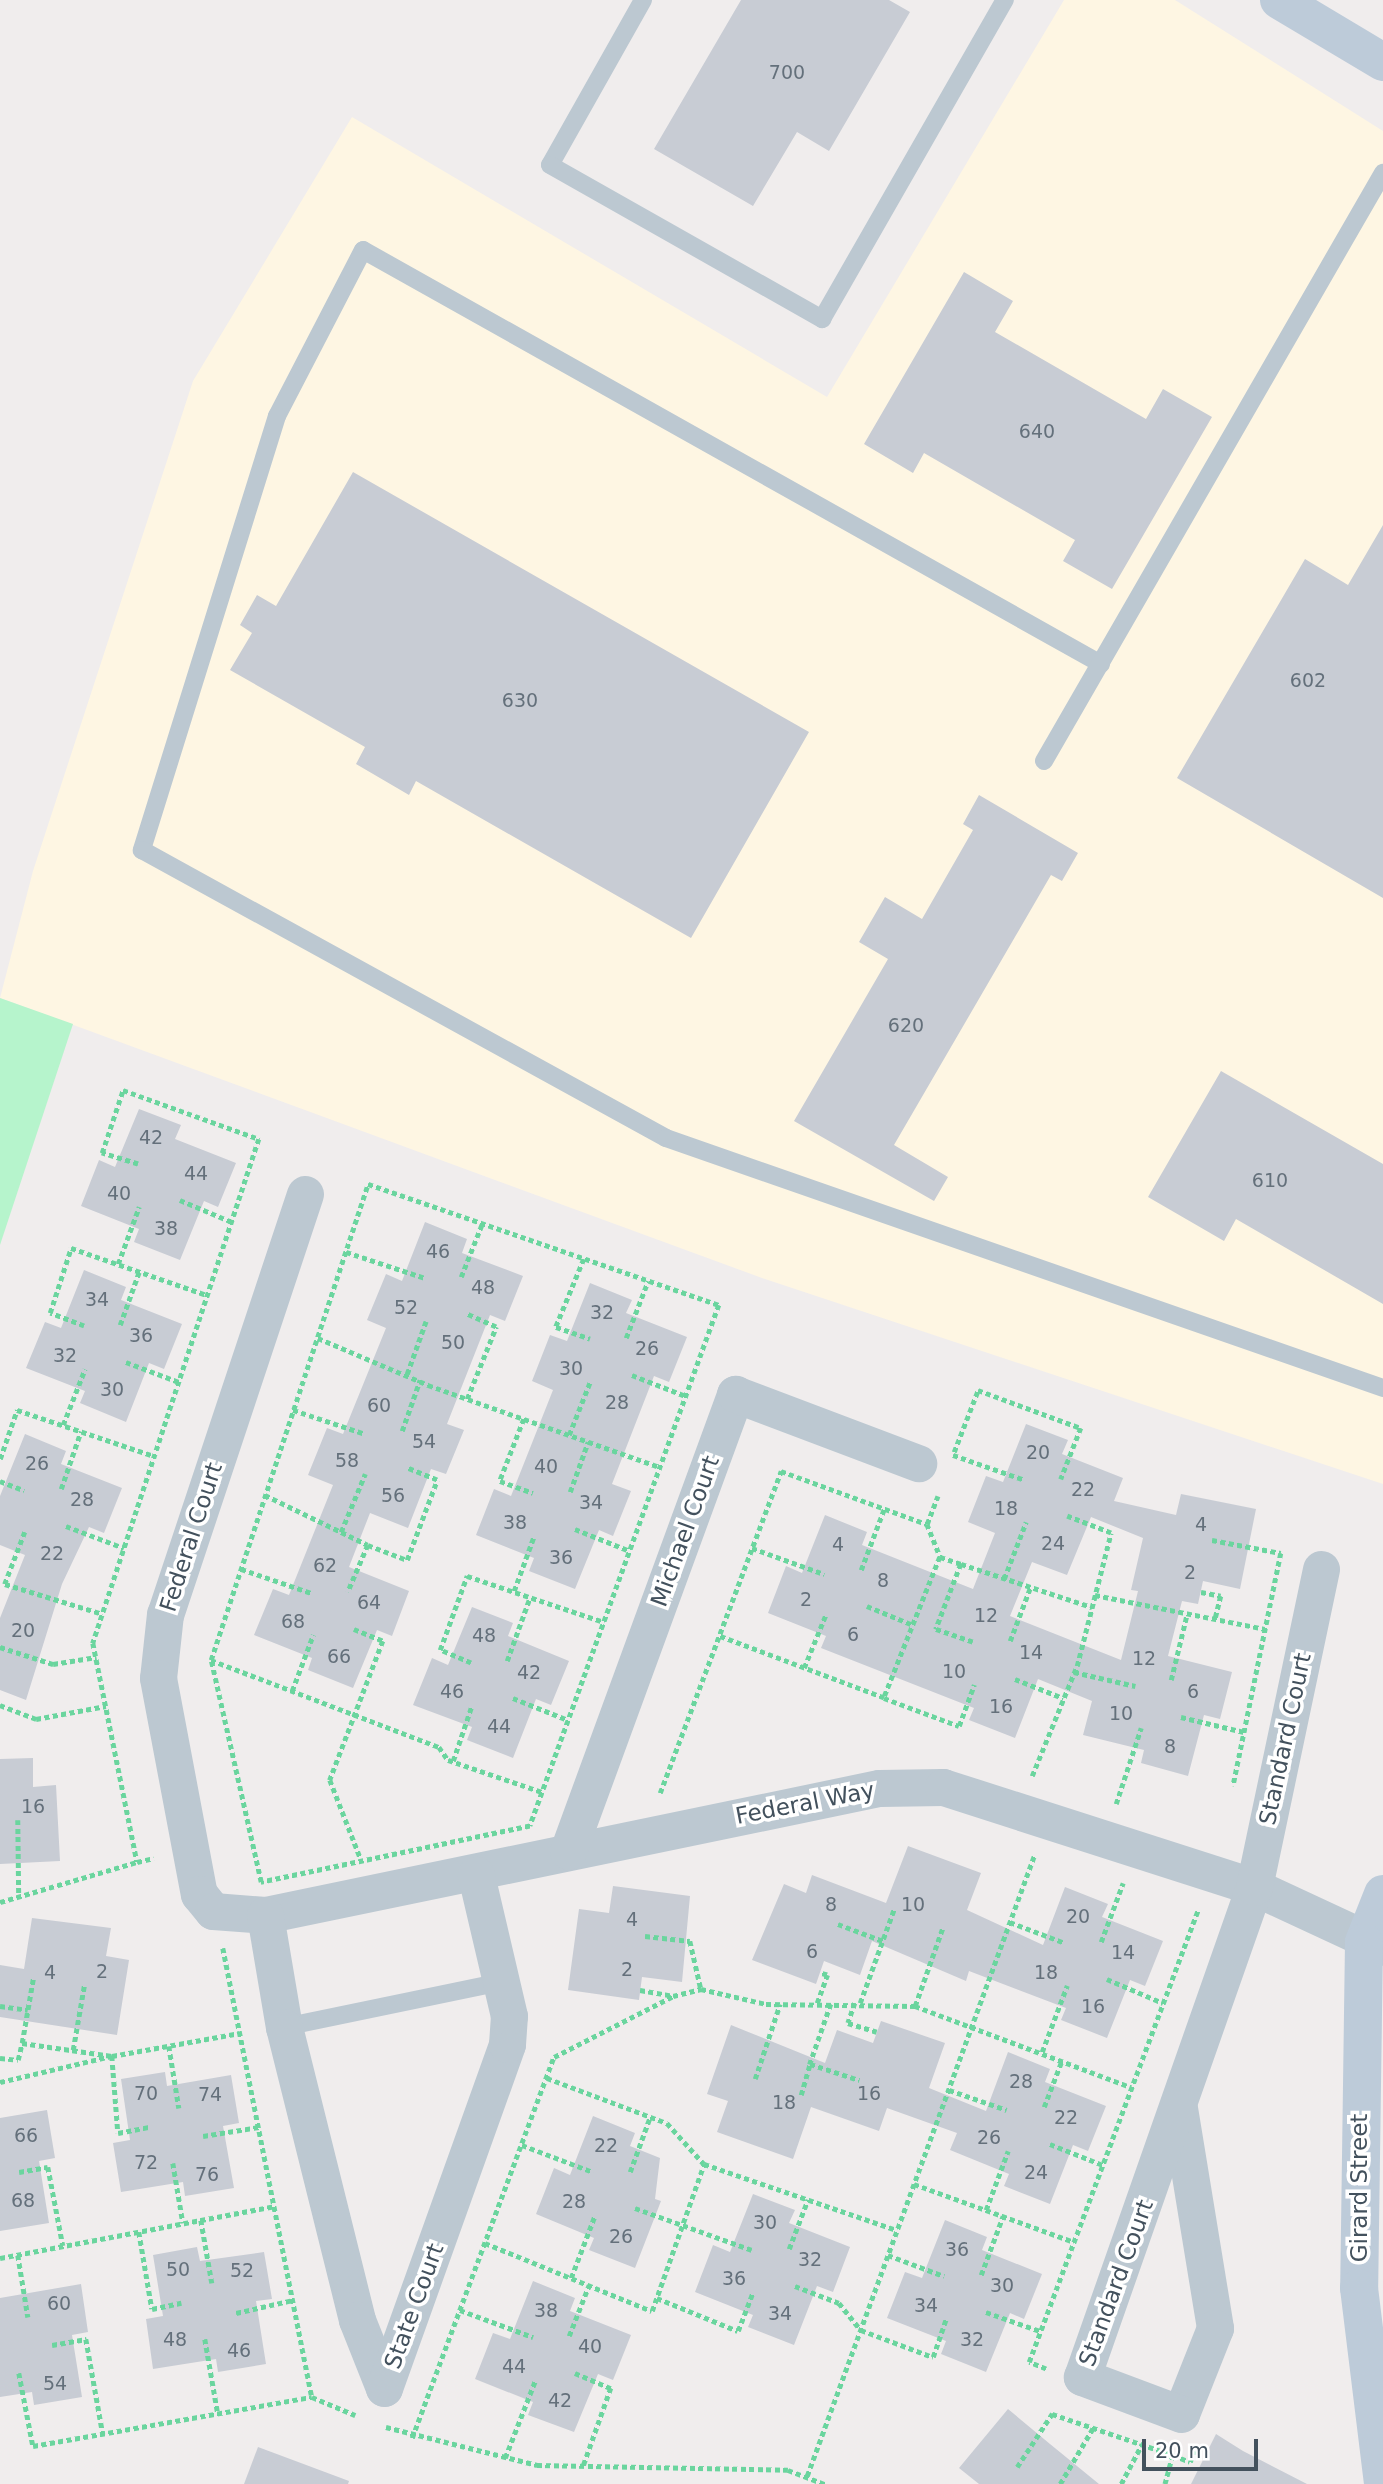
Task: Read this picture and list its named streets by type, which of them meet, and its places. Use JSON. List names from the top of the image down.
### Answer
{
  "streets": {
    "street": [
      "Michael Court",
      "Federal Court",
      "Standard Court",
      "Federal Way",
      "Girard Street",
      "State Court"
    ]
  },
  "crossings": [
    ["Michael Court", "Federal Way"],
    ["Federal Court", "Federal Way"],
    ["Standard Court", "Federal Way"],
    ["Federal Way", "Girard Street"],
    ["Federal Way", "State Court"]
  ],
  "house_numbers": [
    "700",
    "640",
    "602",
    "630",
    "620",
    "42",
    "44",
    "610",
    "40",
    "38",
    "46",
    "48",
    "34",
    "52",
    "32",
    "36",
    "50",
    "26",
    "32",
    "30",
    "30",
    "28",
    "60",
    "54",
    "20",
    "58",
    "26",
    "40",
    "22",
    "56",
    "28",
    "34",
    "18",
    "38",
    "4",
    "24",
    "4",
    "22",
    "36",
    "62",
    "2",
    "8",
    "2",
    "64",
    "12",
    "68",
    "20",
    "6",
    "48",
    "14",
    "66",
    "12",
    "10",
    "42",
    "46",
    "6",
    "16",
    "10",
    "44",
    "8",
    "16",
    "8",
    "10",
    "20",
    "4",
    "6",
    "14",
    "2",
    "2",
    "4",
    "18",
    "16",
    "28",
    "70",
    "16",
    "74",
    "18",
    "22",
    "66",
    "26",
    "22",
    "72",
    "24",
    "76",
    "68",
    "28",
    "30",
    "26",
    "36",
    "32",
    "50",
    "52",
    "36",
    "30",
    "60",
    "34",
    "38",
    "34",
    "48",
    "32",
    "40",
    "46",
    "44",
    "54",
    "42"
  ],
  "scale_bar": "20 m"
}
